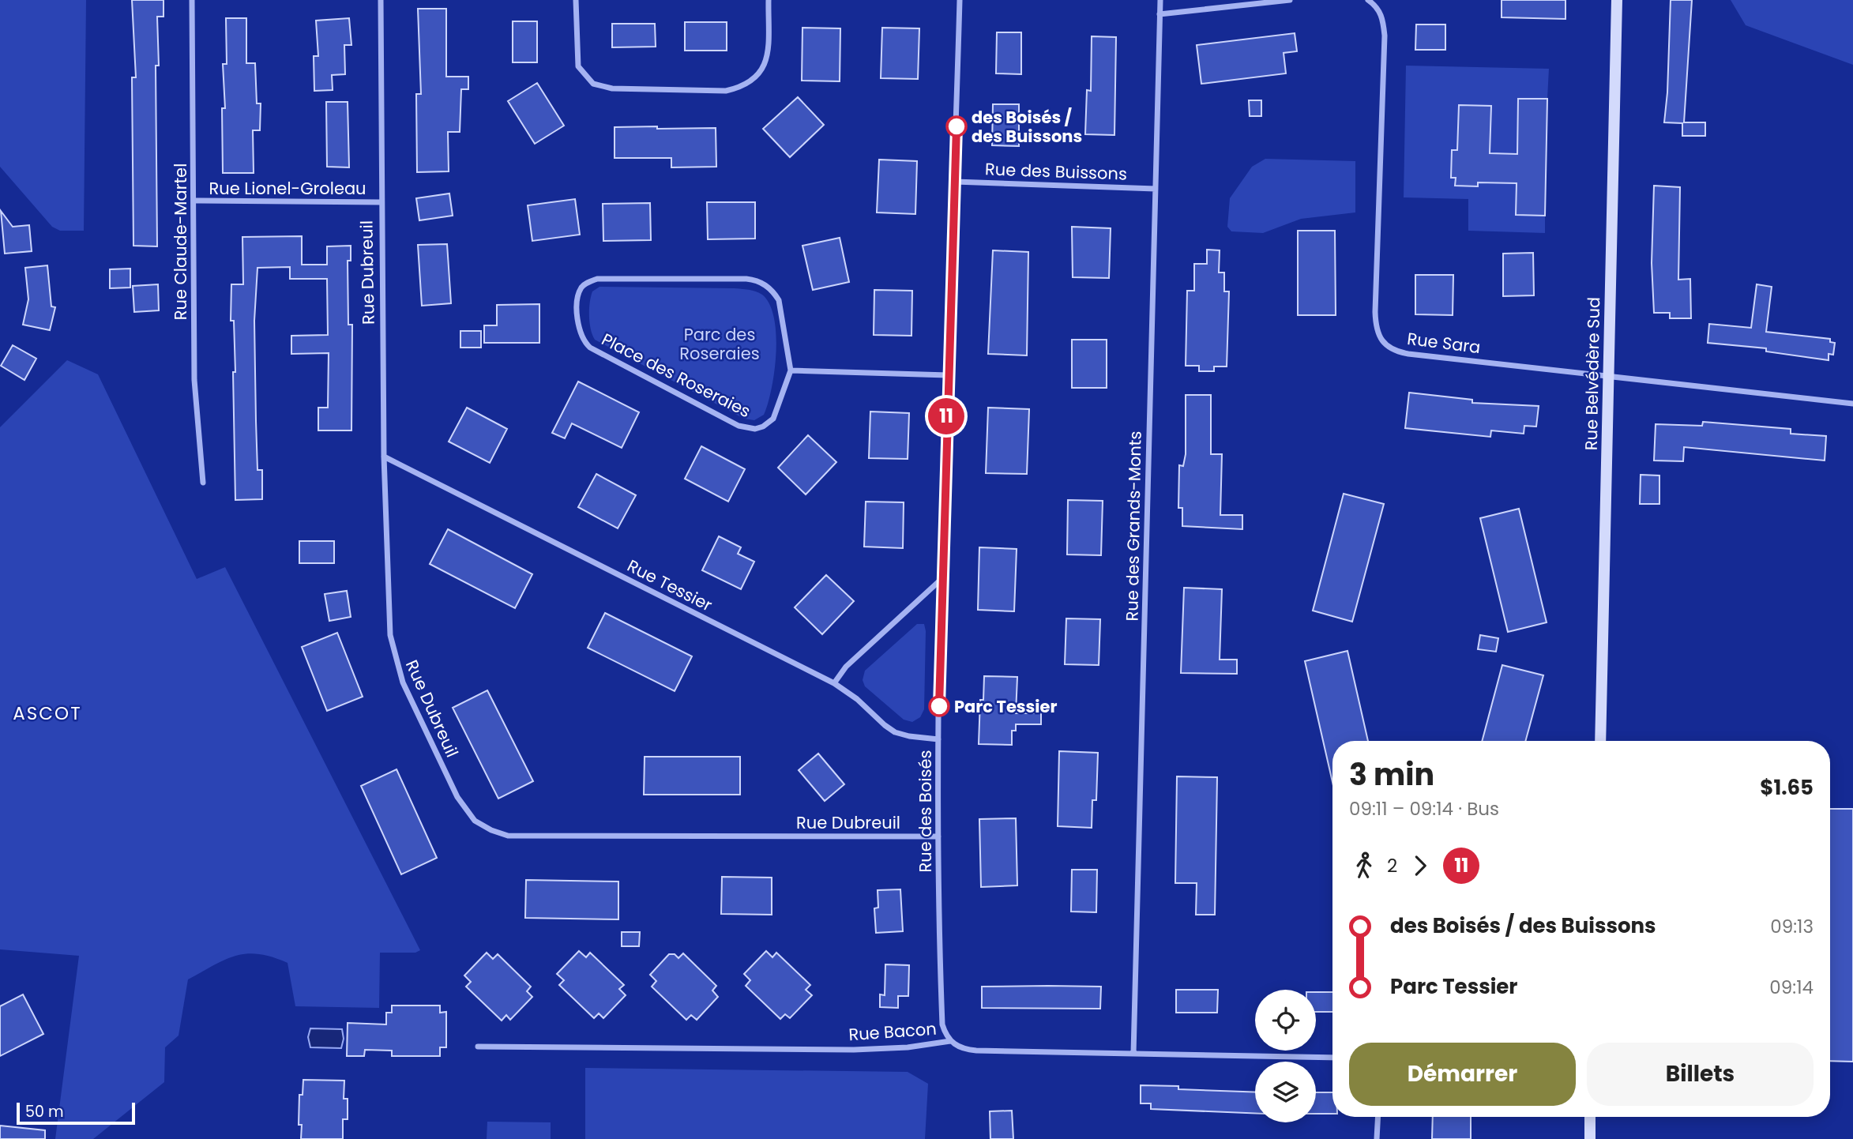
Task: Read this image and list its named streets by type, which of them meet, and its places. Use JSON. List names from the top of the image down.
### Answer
{
  "streets": {
    "street": [
      "Rue des Buissons",
      "Rue Lionel-Groleau",
      "Rue Claude-Martel",
      "Rue Dubreuil",
      "Rue Sara",
      "Rue Belvédère Sud",
      "Place des Roseraies",
      "Rue des Grands-Monts",
      "Rue Tessier",
      "Rue des Boisés",
      "Rue Bacon"
    ]
  },
  "crossings": [
    ["Rue des Buissons", "Rue des Grands-Monts"],
    ["Rue des Buissons", "Rue des Boisés"],
    ["Rue Lionel-Groleau", "Rue Claude-Martel"],
    ["Rue Lionel-Groleau", "Rue Dubreuil"],
    ["Rue Dubreuil", "Rue Tessier"],
    ["Rue Dubreuil", "Rue des Boisés"],
    ["Rue Sara", "Rue Belvédère Sud"],
    ["Rue des Grands-Monts", "Rue Bacon"],
    ["Rue Tessier", "Rue des Boisés"],
    ["Rue des Boisés", "Rue Bacon"]
  ],
  "districts": ["ASCOT"],
  "parks": ["Parc des Roseraies"],
  "places": ["des Boisés / des Buissons", "Parc Tessier"],
  "lines": ["bus line 11"],
  "scale_bar": "50 m",
  "page": {
    "on_map": "11",
    "heading": ["3 min", "09:11 – 09:14 · Bus", "$1.65"],
    "legs": ["2", "11"],
    "list": [
      {
        "name": "des Boisés / des Buissons",
        "value": "09:13"
      },
      {
        "name": "Parc Tessier",
        "value": "09:14"
      }
    ],
    "buttons": ["Démarrer", "Billets"],
    "scale": "50 m"
  }
}
